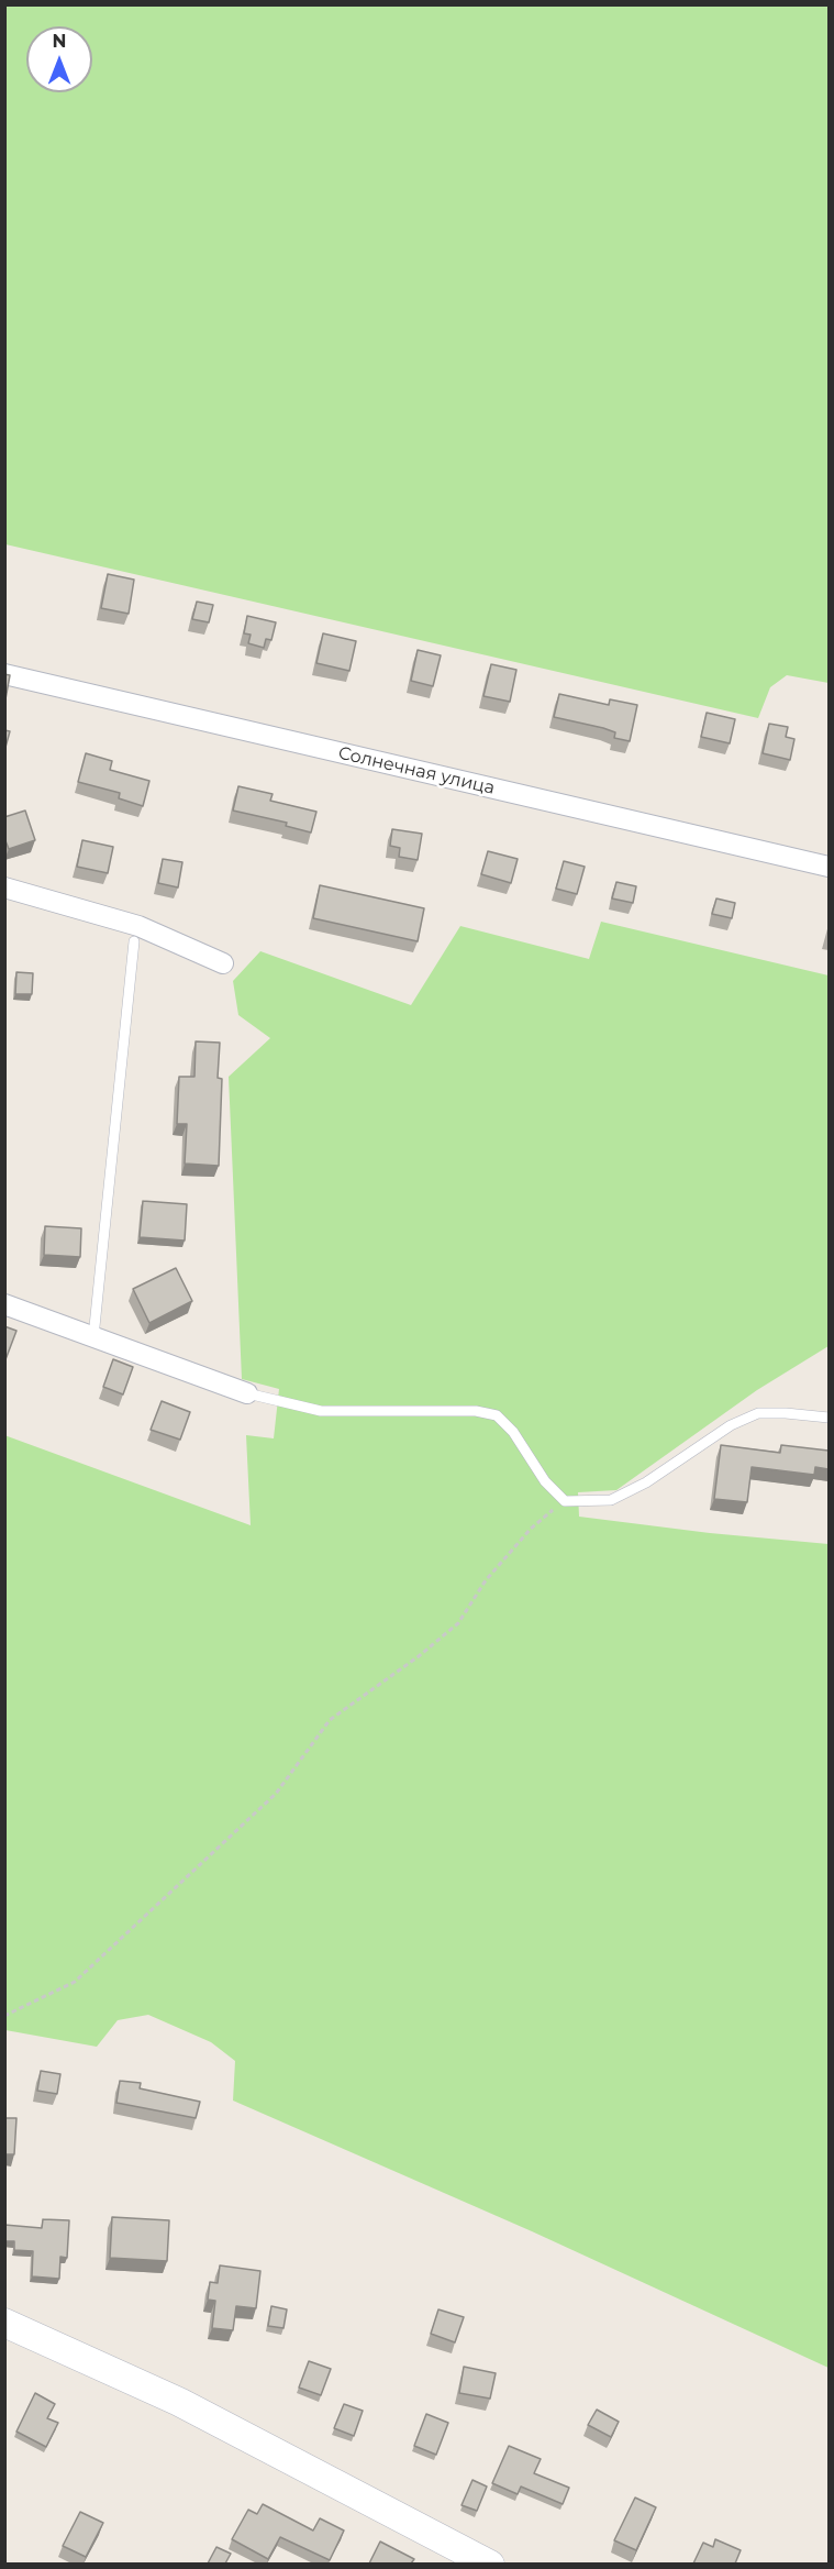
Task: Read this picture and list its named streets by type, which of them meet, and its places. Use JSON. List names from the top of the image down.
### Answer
{
  "streets": {
    "street": ["Солнечная улица"]
  },
  "north": "top"
}
